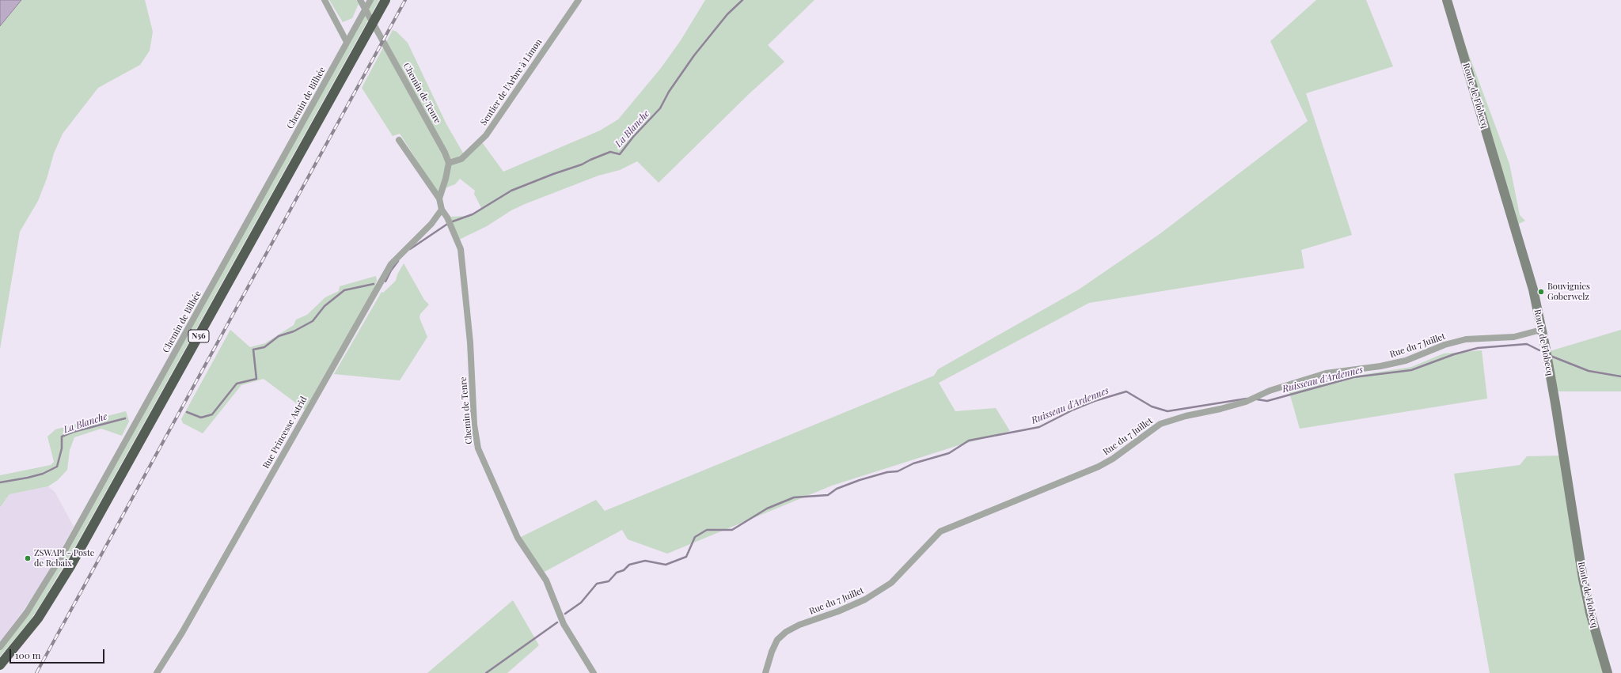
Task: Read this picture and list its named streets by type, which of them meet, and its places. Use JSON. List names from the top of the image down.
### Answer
{
  "streets": {
    "highway": ["N56"],
    "street": [
      "Sentier de l'Arbre à Limon",
      "Chemin de Tenre",
      "Route de Flobecq",
      "Chemin de Bilhée",
      "Rue du 7 Juillet",
      "Rue Princesse Astrid"
    ]
  },
  "crossings": [
    ["Sentier de l'Arbre à Limon", "Chemin de Tenre"],
    ["Chemin de Tenre", "Rue Princesse Astrid"],
    ["Route de Flobecq", "Rue du 7 Juillet"]
  ],
  "water": ["La Blanche", "Ruisseau d'Ardennes"],
  "places": ["Bouvignies Goberwelz", "ZSWAPI - Poste de Rebaix"],
  "scale_bar": "100 m"
}
